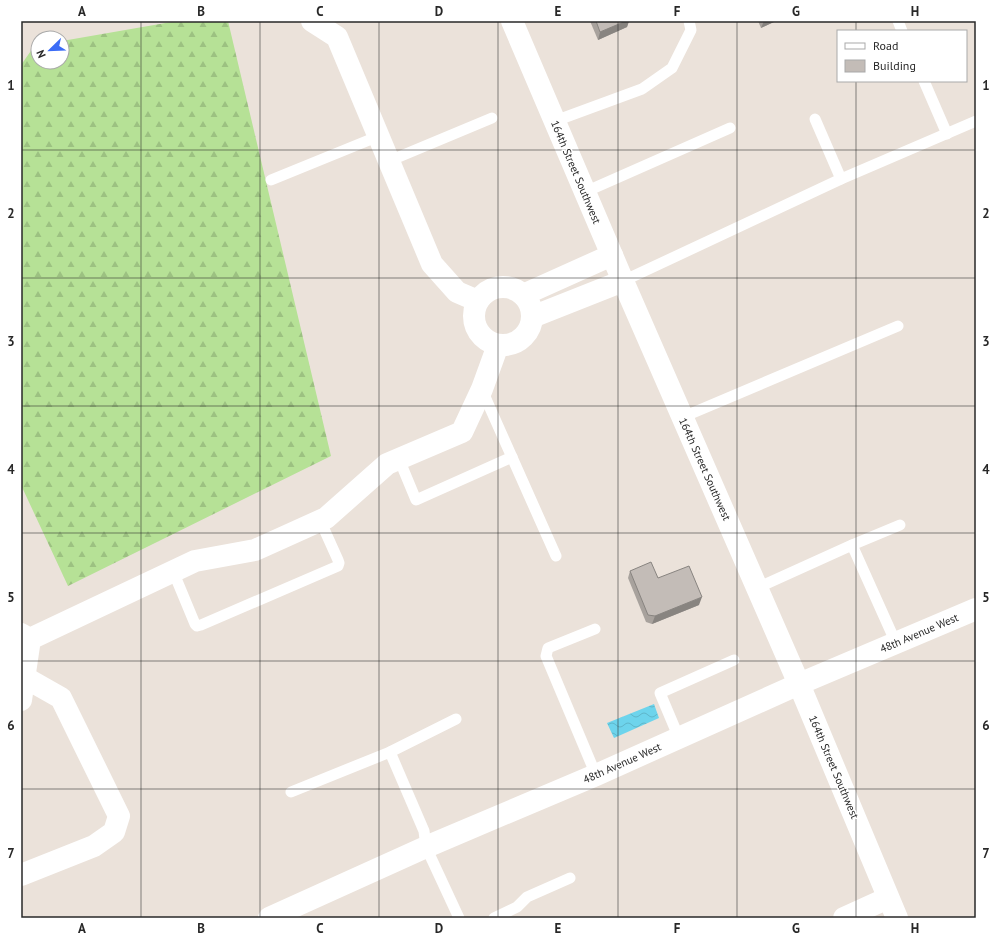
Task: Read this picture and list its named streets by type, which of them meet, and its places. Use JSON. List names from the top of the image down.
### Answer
{
  "streets": {
    "street": ["164th Street Southwest", "48th Avenue West"]
  },
  "crossings": [
    ["164th Street Southwest", "48th Avenue West"]
  ],
  "legend": ["Road", "Building"],
  "north": "bottom left",
  "grid": {
    "columns": [
      "A",
      "B",
      "C",
      "D",
      "E",
      "F",
      "G",
      "H"
    ],
    "rows": [
      "1",
      "2",
      "3",
      "4",
      "5",
      "6",
      "7"
    ]
  }
}
